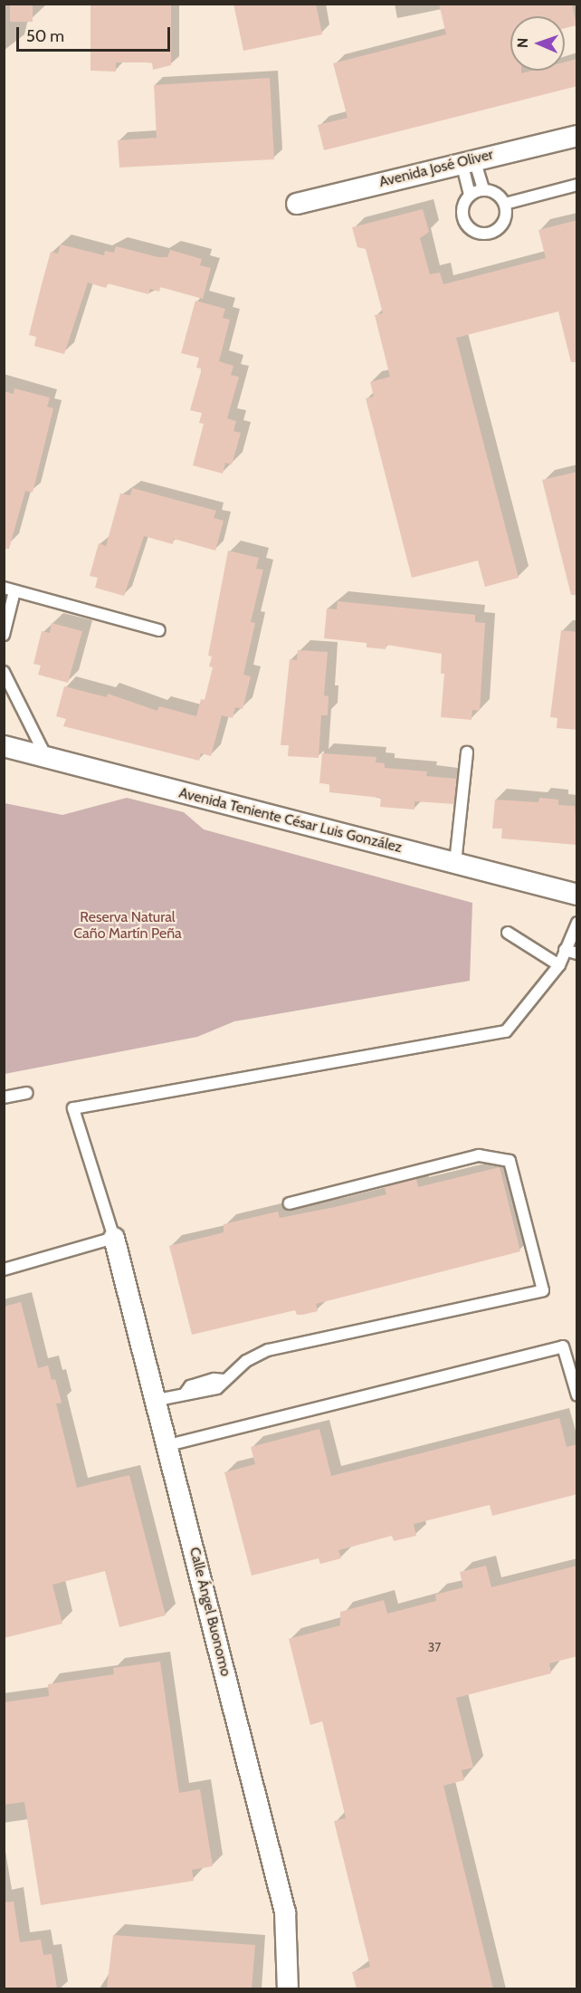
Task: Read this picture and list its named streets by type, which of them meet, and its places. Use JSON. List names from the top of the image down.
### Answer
{
  "streets": {
    "street": ["Avenida José Oliver", "Avenida Teniente César Luis González", "Calle Ángel Buonomo"]
  },
  "parks": ["Reserva Natural Caño Martín Peña"],
  "house_numbers": ["37"],
  "scale_bar": "50 m",
  "north": "left"
}
